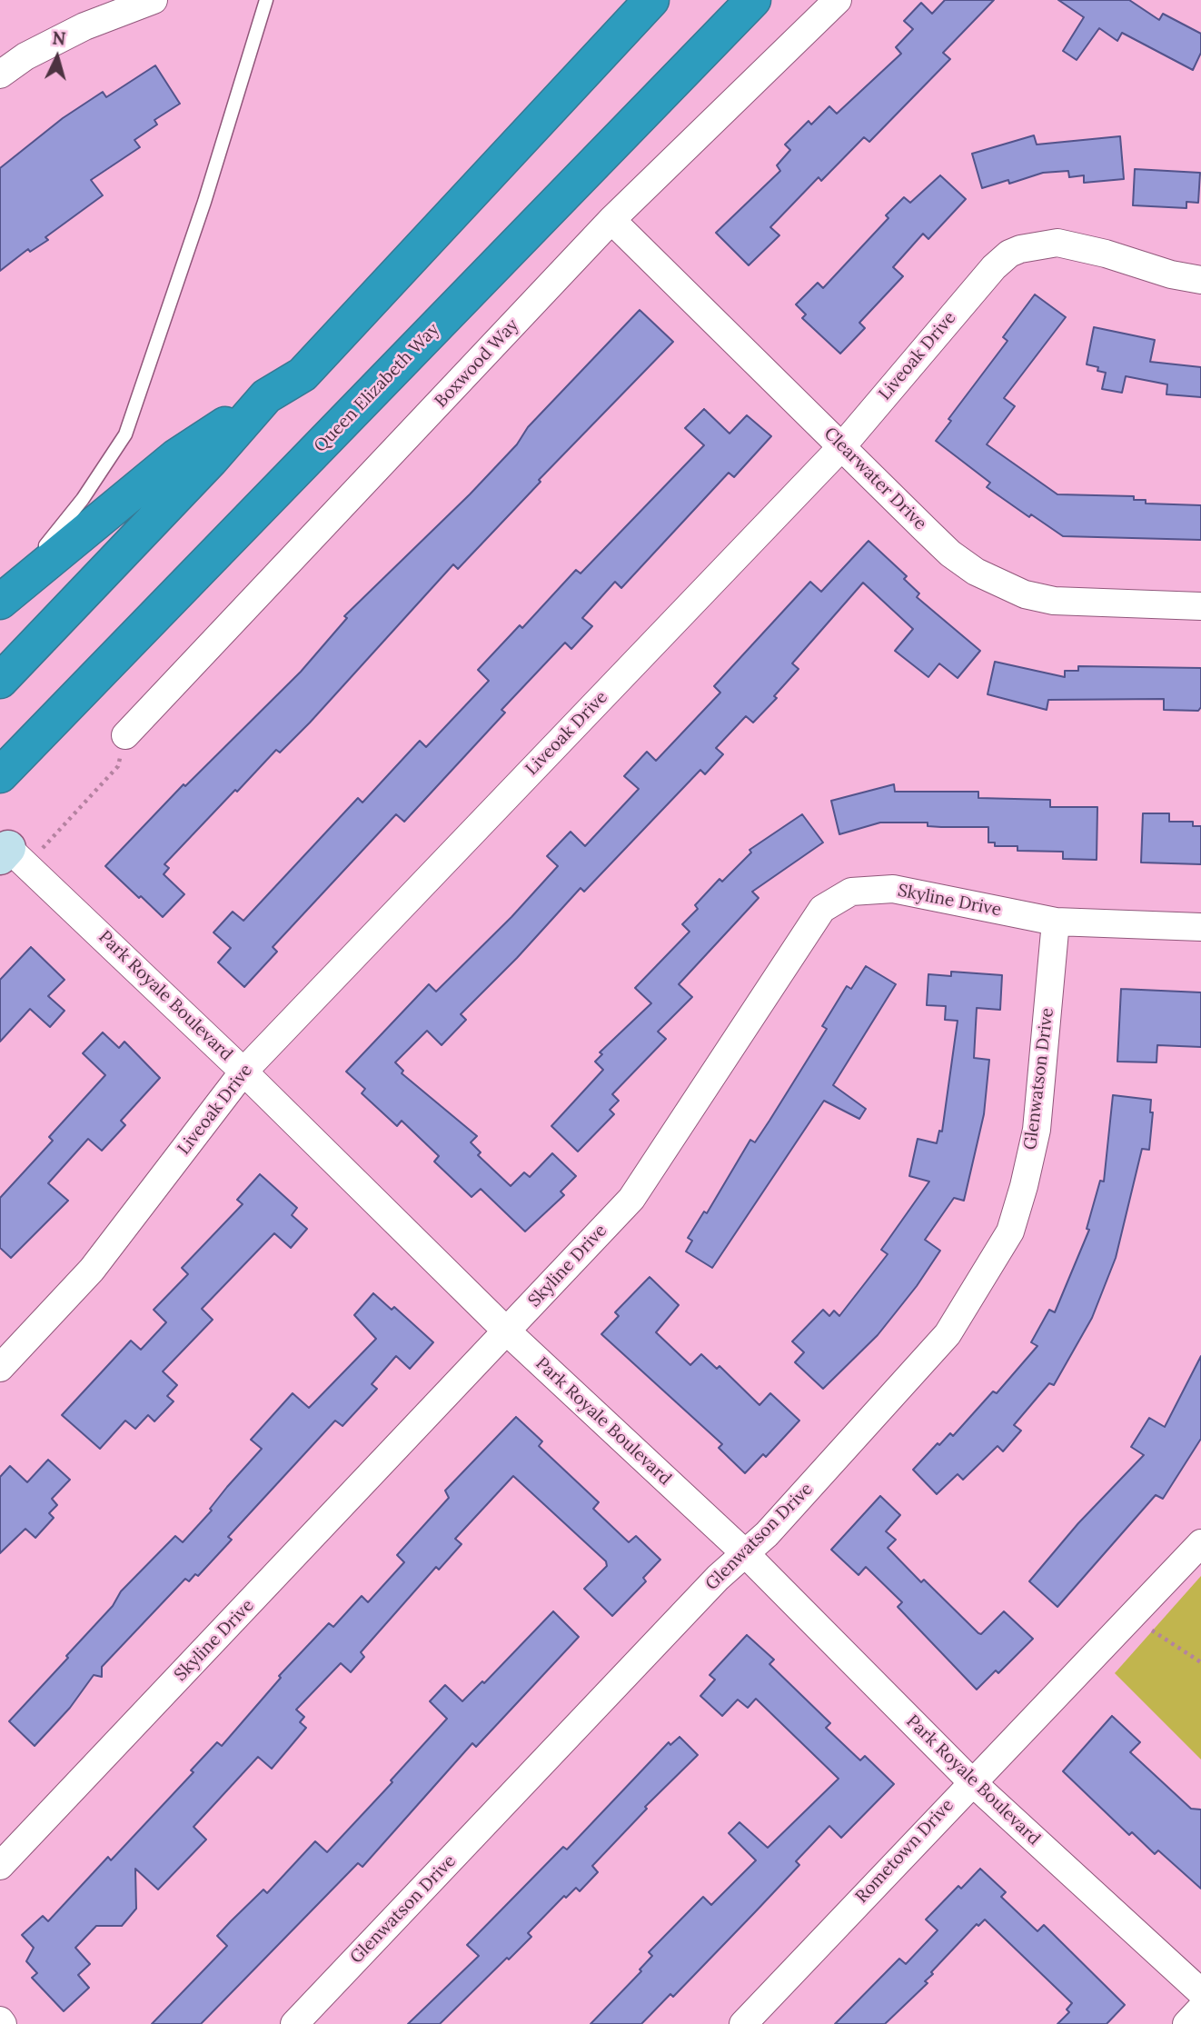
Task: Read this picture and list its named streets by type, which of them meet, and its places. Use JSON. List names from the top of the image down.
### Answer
{
  "streets": {
    "highway": ["Queen Elizabeth Way"],
    "street": [
      "Liveoak Drive",
      "Boxwood Way",
      "Clearwater Drive",
      "Skyline Drive",
      "Park Royale Boulevard",
      "Glenwatson Drive",
      "Rometown Drive"
    ]
  },
  "crossings": [
    ["Liveoak Drive", "Clearwater Drive"],
    ["Liveoak Drive", "Park Royale Boulevard"],
    ["Boxwood Way", "Clearwater Drive"],
    ["Skyline Drive", "Park Royale Boulevard"],
    ["Skyline Drive", "Glenwatson Drive"],
    ["Park Royale Boulevard", "Glenwatson Drive"],
    ["Park Royale Boulevard", "Rometown Drive"]
  ],
  "north": "top"
}
